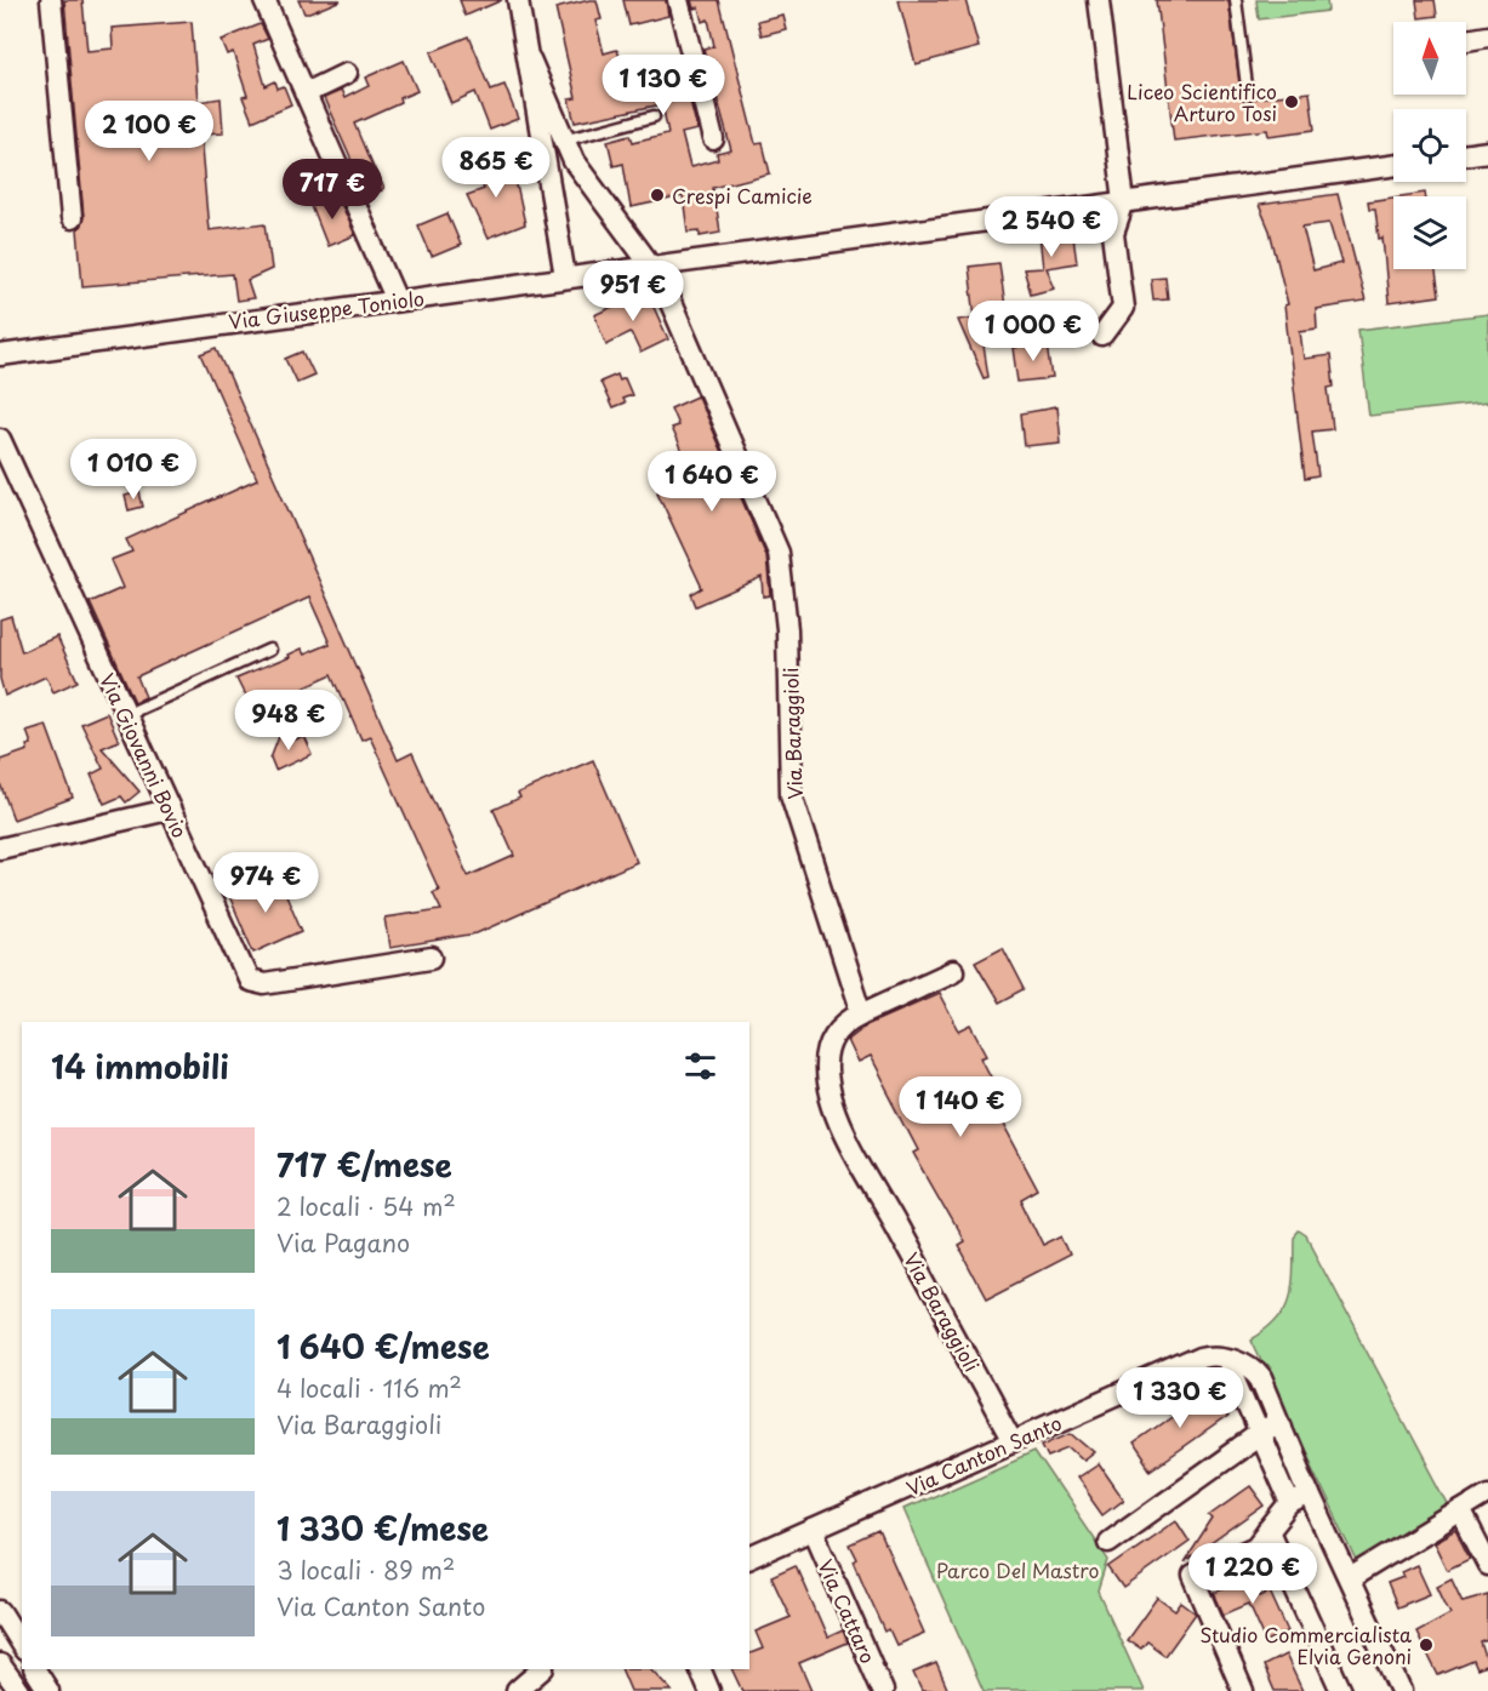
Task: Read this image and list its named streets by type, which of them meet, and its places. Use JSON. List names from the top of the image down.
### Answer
{
  "streets": {
    "street": [
      "Via Giuseppe Toniolo",
      "Via Baraggioli",
      "Via Giovanni Bovio",
      "Via Canton Santo",
      "Via Cattaro"
    ]
  },
  "crossings": [
    ["Via Giuseppe Toniolo", "Via Baraggioli"],
    ["Via Baraggioli", "Via Canton Santo"],
    ["Via Canton Santo", "Via Cattaro"]
  ],
  "parks": ["Parco Del Mastro"],
  "places": ["Liceo Scientifico Arturo Tosi", "Crespi Camicie", "Studio Commercialista Elvia Genoni"],
  "north": "top",
  "page": {
    "price": [
      "1 130 €",
      "2 100 €",
      "865 €",
      "717 €",
      "2 540 €",
      "951 €",
      "1 000 €",
      "1 010 €",
      "1 640 €",
      "948 €",
      "974 €",
      "1 140 €",
      "1 330 €",
      "1 220 €"
    ],
    "heading": "14 immobili",
    "list": [
      {
        "name": "717 €/mese",
        "note": "2 locali · 54 m² · Via Pagano"
      },
      {
        "name": "1 640 €/mese",
        "note": "4 locali · 116 m² · Via Baraggioli"
      },
      {
        "name": "1 330 €/mese",
        "note": "3 locali · 89 m² · Via Canton Santo"
      }
    ]
  }
}
